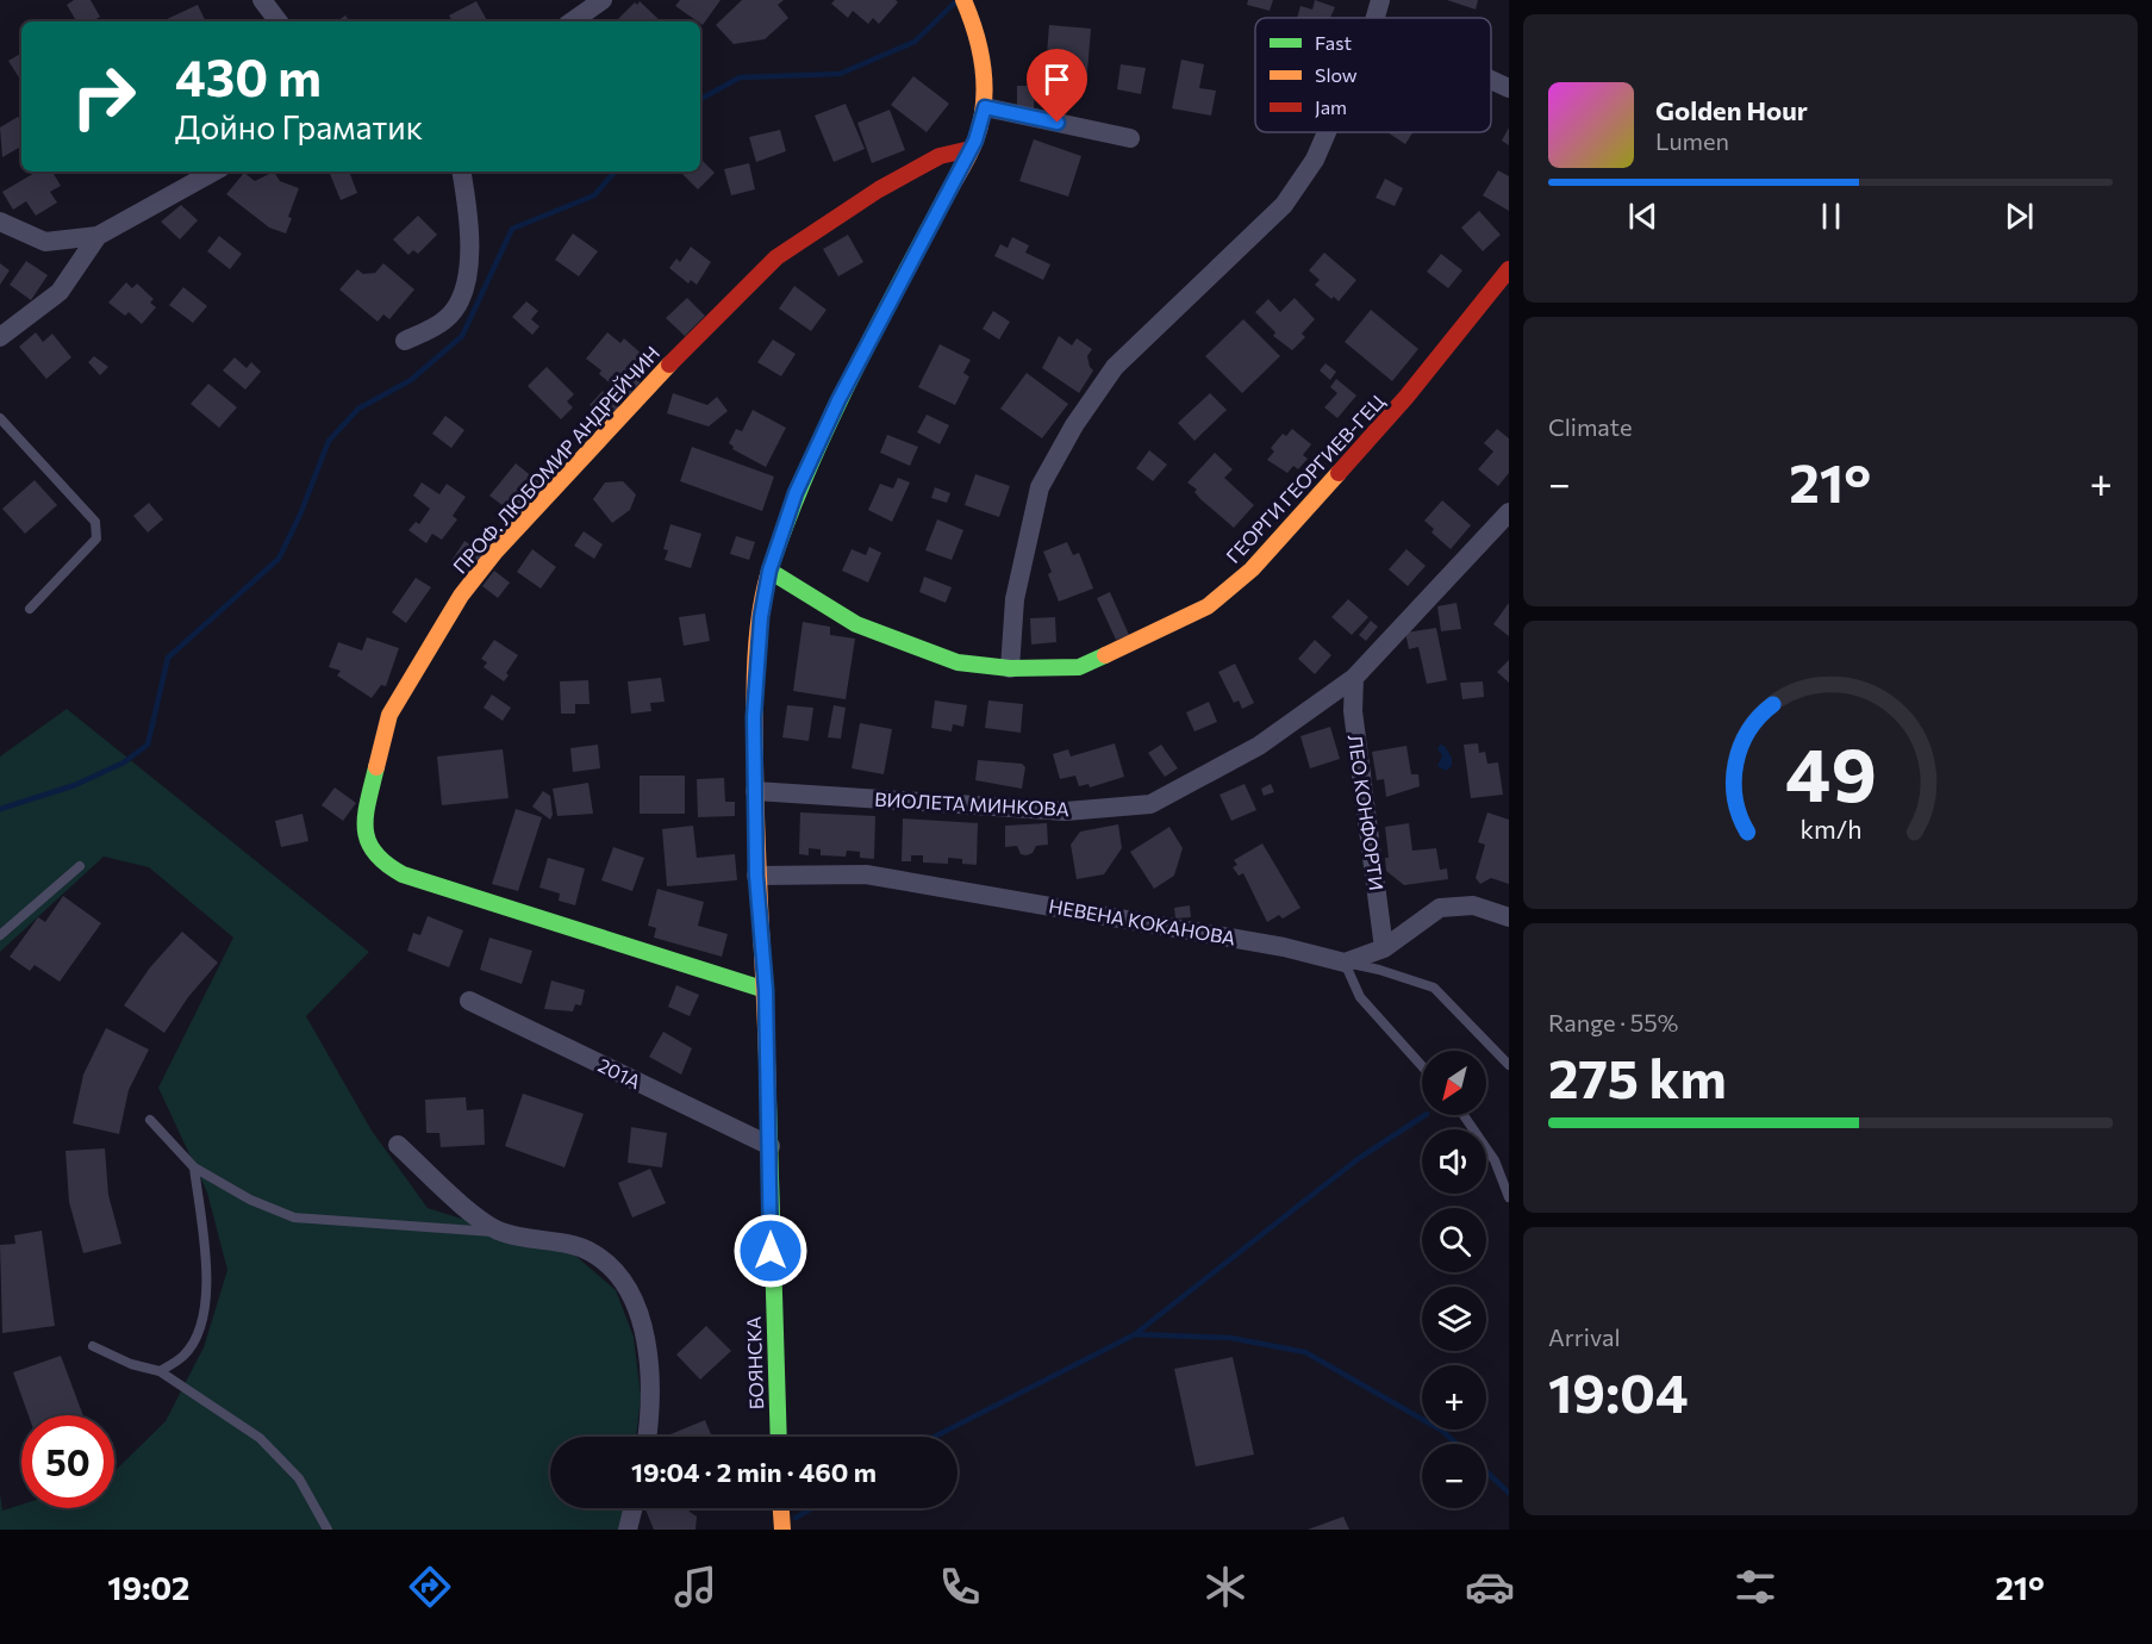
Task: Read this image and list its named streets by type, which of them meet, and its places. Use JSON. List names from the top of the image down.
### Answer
{
  "streets": {
    "street": [
      "ПРОФ. ЛЮБОМИР АНДРЕЙЧИН",
      "ГЕОРГИ ГЕОРГИЕВ-ГЕЦ",
      "ВИОЛЕТА МИНКОВА",
      "ЛЕО КОНФОРТИ",
      "НЕВЕНА КОКАНОВА",
      "201А",
      "БОЯНСКА"
    ]
  },
  "crossings": [
    ["ПРОФ. ЛЮБОМИР АНДРЕЙЧИН", "БОЯНСКА"],
    ["ГЕОРГИ ГЕОРГИЕВ-ГЕЦ", "БОЯНСКА"],
    ["ВИОЛЕТА МИНКОВА", "ЛЕО КОНФОРТИ"],
    ["ВИОЛЕТА МИНКОВА", "БОЯНСКА"],
    ["НЕВЕНА КОКАНОВА", "БОЯНСКА"],
    ["201А", "БОЯНСКА"]
  ],
  "legend": ["Fast", "Slow", "Jam"],
  "north": "bottom left",
  "page": {
    "turn": ["430 m", "Дойно Граматик"],
    "song": ["Golden Hour", "Lumen"],
    "tile": [
      "Climate",
      ["Range · 55%", "275 km"],
      ["Arrival", "19:04"]
    ],
    "heat": ["−", "21°", "+"],
    "map_buttons": ["+", "−"],
    "limit": "50",
    "trip": "19:04 · 2 min · 460 m",
    "tabs": ["19:02", "21°"],
    "gauge": ["49", "km/h"]
  }
}
